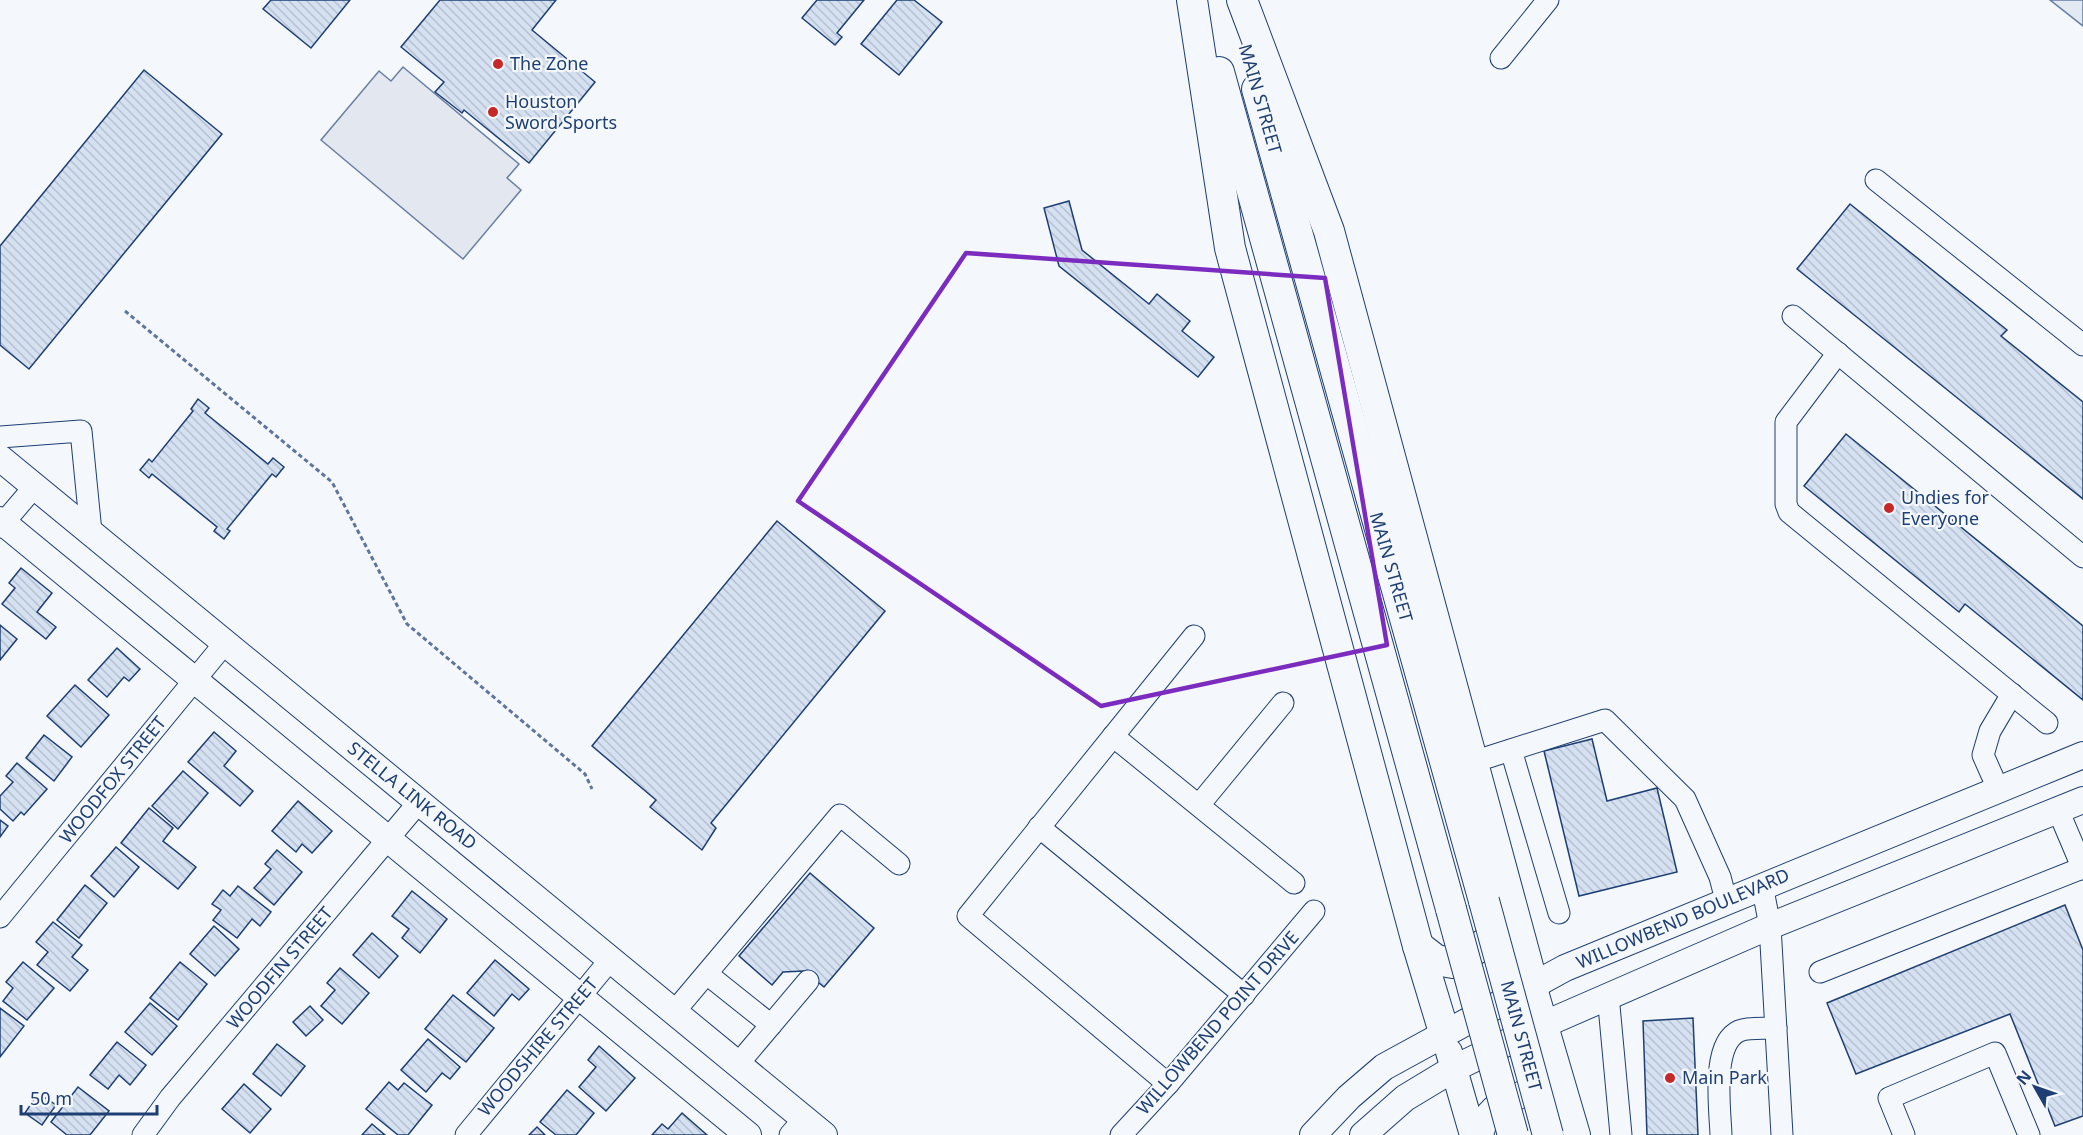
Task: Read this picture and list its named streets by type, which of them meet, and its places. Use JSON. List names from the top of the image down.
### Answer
{
  "streets": {
    "highway": ["MAIN STREET"],
    "main road": ["STELLA LINK ROAD", "WILLOWBEND BOULEVARD"],
    "street": [
      "WOODFOX STREET",
      "WOODFIN STREET",
      "WILLOWBEND POINT DRIVE",
      "WOODSHIRE STREET"
    ]
  },
  "crossings": [
    ["WOODFOX STREET", "STELLA LINK ROAD"],
    ["STELLA LINK ROAD", "WOODFIN STREET"],
    ["STELLA LINK ROAD", "WOODSHIRE STREET"]
  ],
  "places": [
    "The Zone",
    "Houston Sword Sports",
    "Undies for Everyone",
    "Main Park"
  ],
  "scale_bar": "50 m",
  "north": "top left"
}
